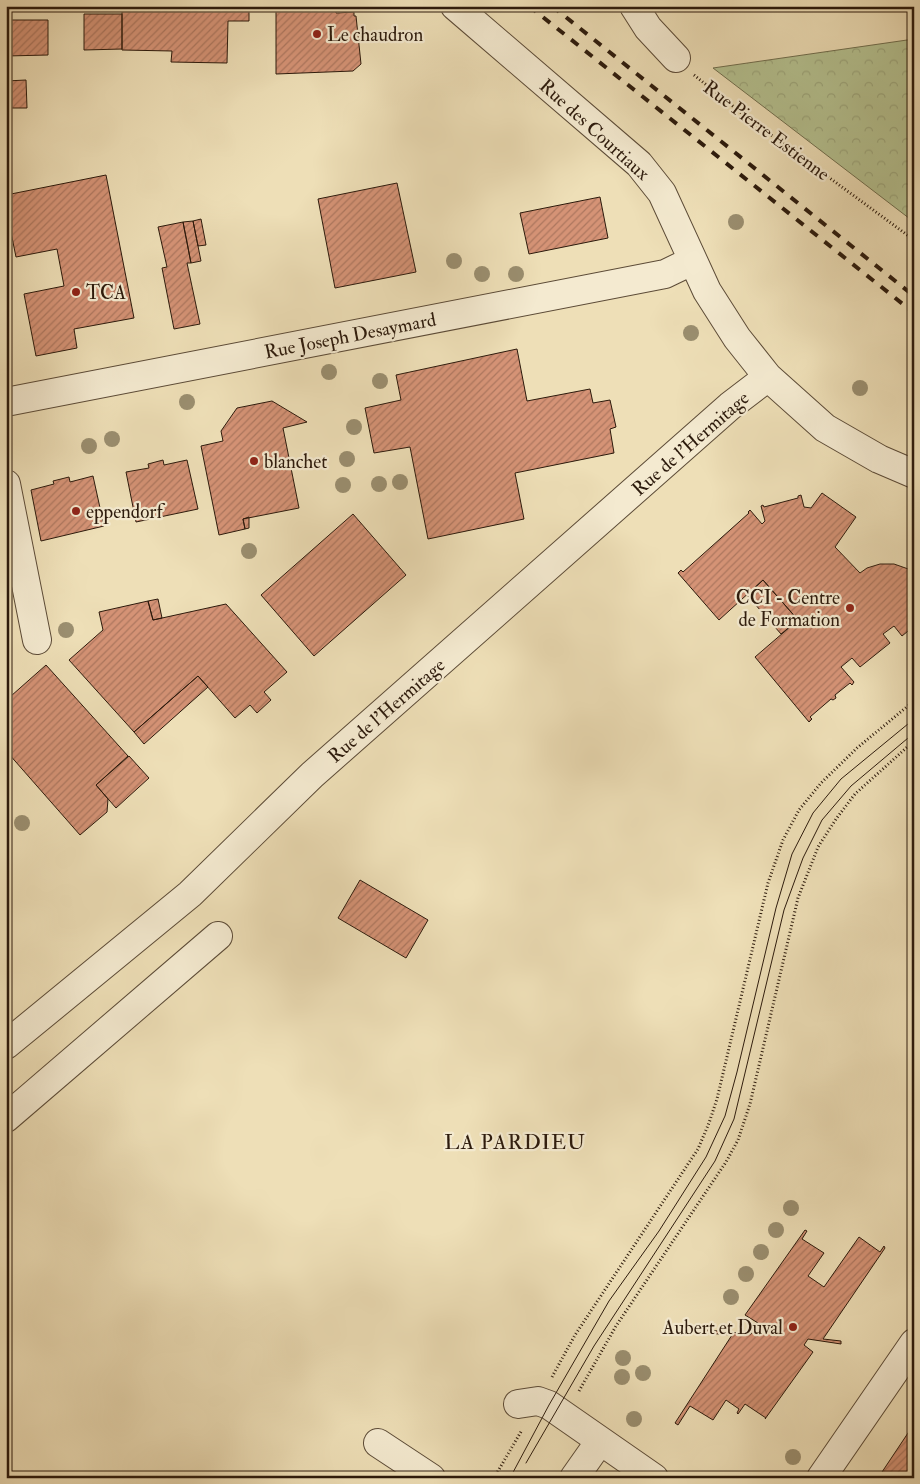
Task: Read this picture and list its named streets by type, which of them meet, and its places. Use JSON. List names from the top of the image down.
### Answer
{
  "streets": {
    "street": ["Rue des Courtiaux", "Rue Joseph Desaymard", "Rue de l'Hermitage"],
    "path": ["Rue Pierre Estienne"]
  },
  "crossings": [
    ["Rue des Courtiaux", "Rue Joseph Desaymard"],
    ["Rue des Courtiaux", "Rue de l'Hermitage"]
  ],
  "districts": ["LA PARDIEU"],
  "places": [
    "Le chaudron",
    "TCA",
    "blanchet",
    "eppendorf",
    "CCI - Centre de Formation",
    "Aubert et Duval"
  ]
}
